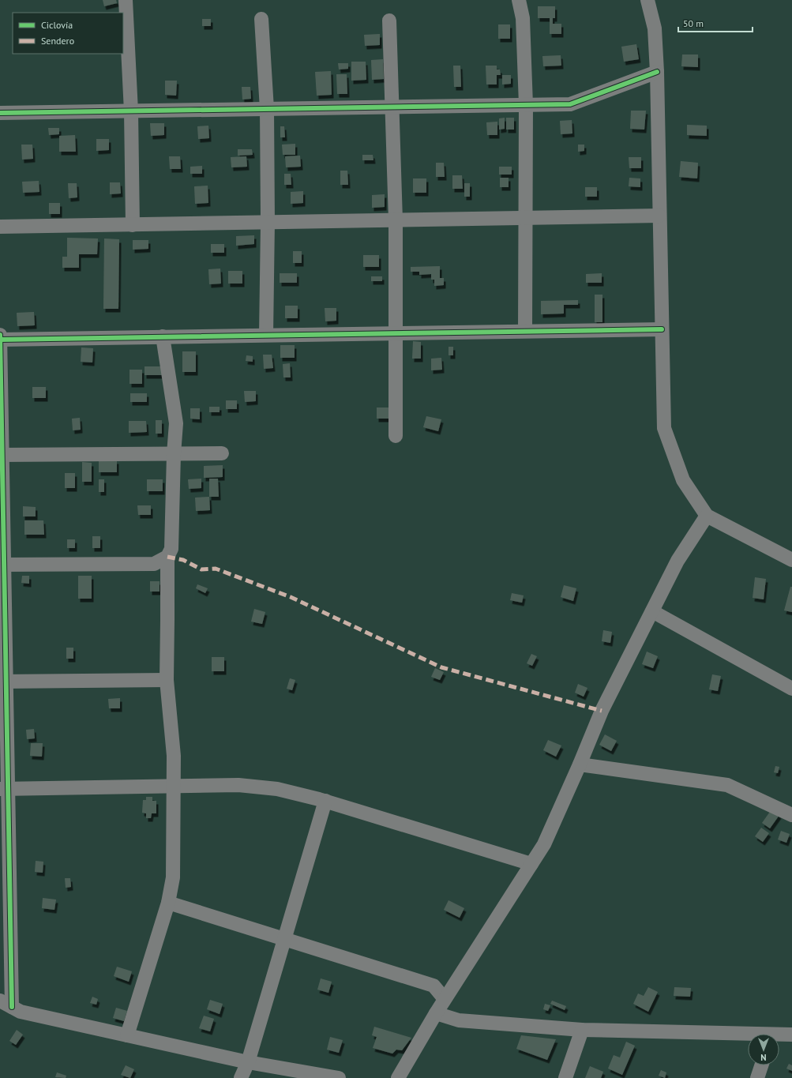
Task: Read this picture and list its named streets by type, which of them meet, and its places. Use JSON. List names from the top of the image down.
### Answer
{
  "legend": ["Ciclovía", "Sendero"],
  "scale_bar": "50 m",
  "north": "bottom"
}
